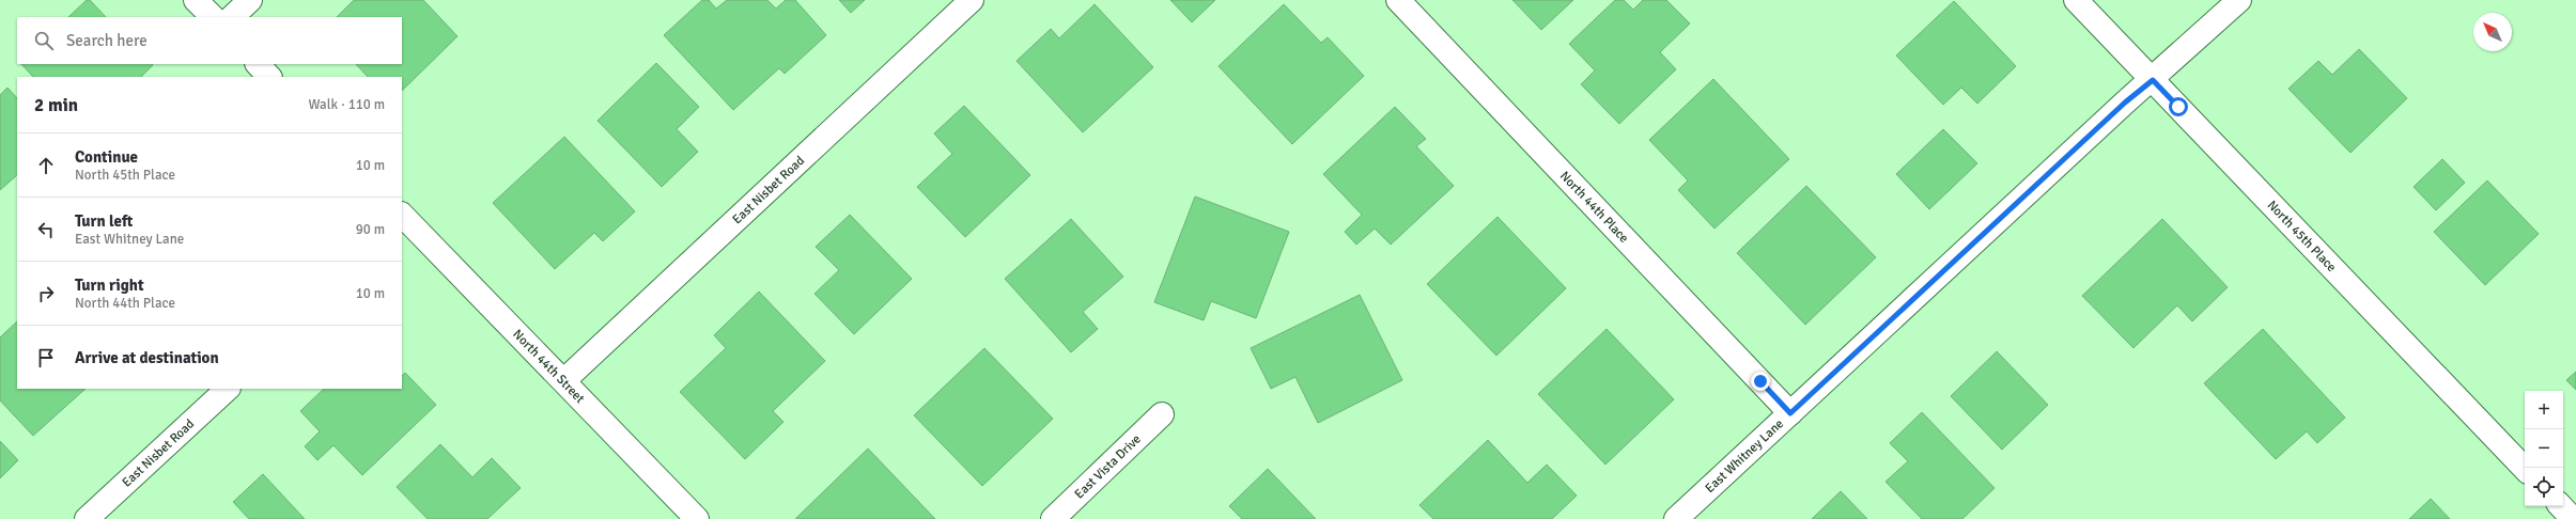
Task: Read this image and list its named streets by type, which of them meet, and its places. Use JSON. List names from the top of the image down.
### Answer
{
  "streets": {
    "street": [
      "East Nisbet Road",
      "North 44th Place",
      "North 45th Place",
      "North 44th Street",
      "East Whitney Lane",
      "East Vista Drive"
    ]
  },
  "crossings": [
    ["East Nisbet Road", "North 44th Street"],
    ["North 44th Place", "East Whitney Lane"],
    ["North 45th Place", "East Whitney Lane"]
  ],
  "north": "top left",
  "page": {
    "search": "Search here",
    "heading": ["2 min", "Walk · 110 m"],
    "list": [
      ["Continue", "North 45th Place", "10 m"],
      ["Turn left", "East Whitney Lane", "90 m"],
      ["Turn right", "North 44th Place", "10 m"],
      "Arrive at destination"
    ],
    "map_buttons": ["+", "−"]
  }
}
